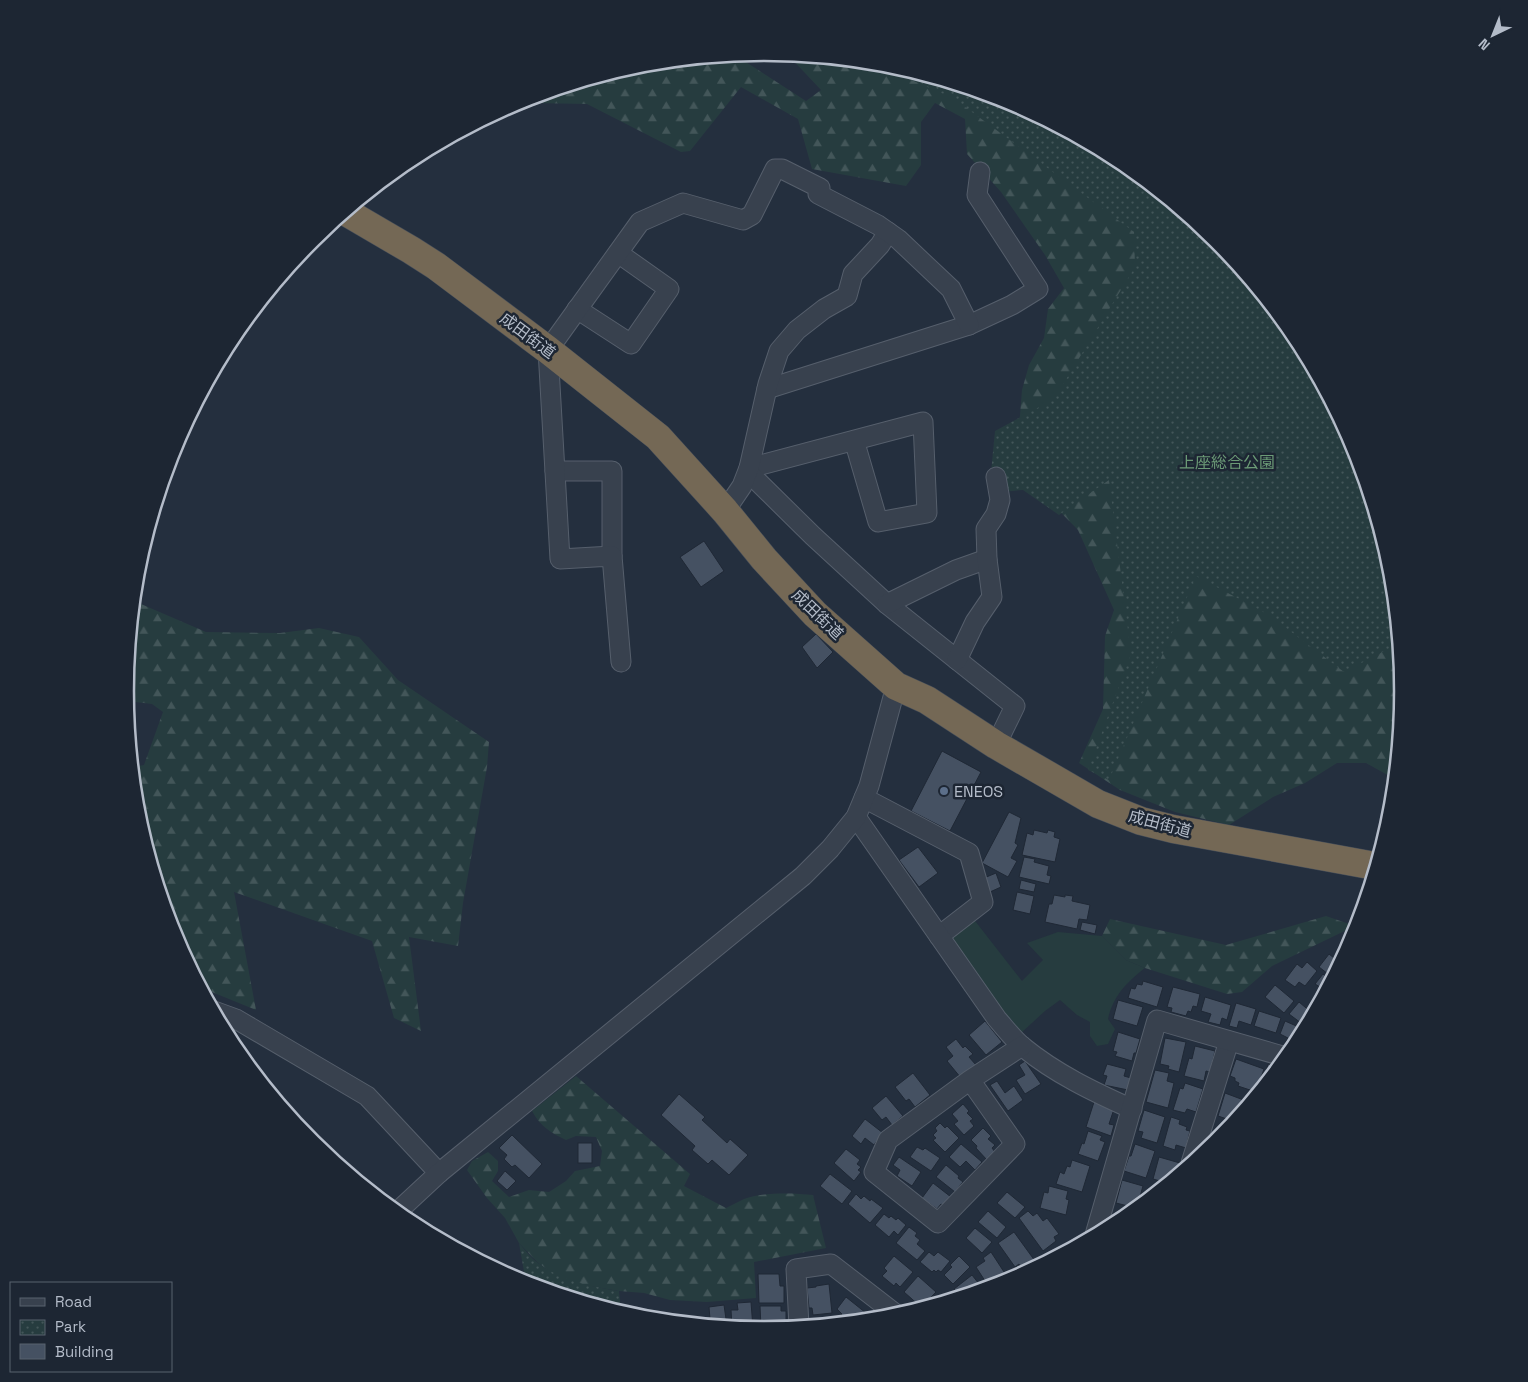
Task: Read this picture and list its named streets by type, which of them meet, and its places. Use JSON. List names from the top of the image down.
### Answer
{
  "streets": {
    "highway": ["成田街道"]
  },
  "parks": ["上座総合公園"],
  "places": ["ENEOS"],
  "legend": ["Road", "Park", "Building"],
  "north": "bottom left"
}
